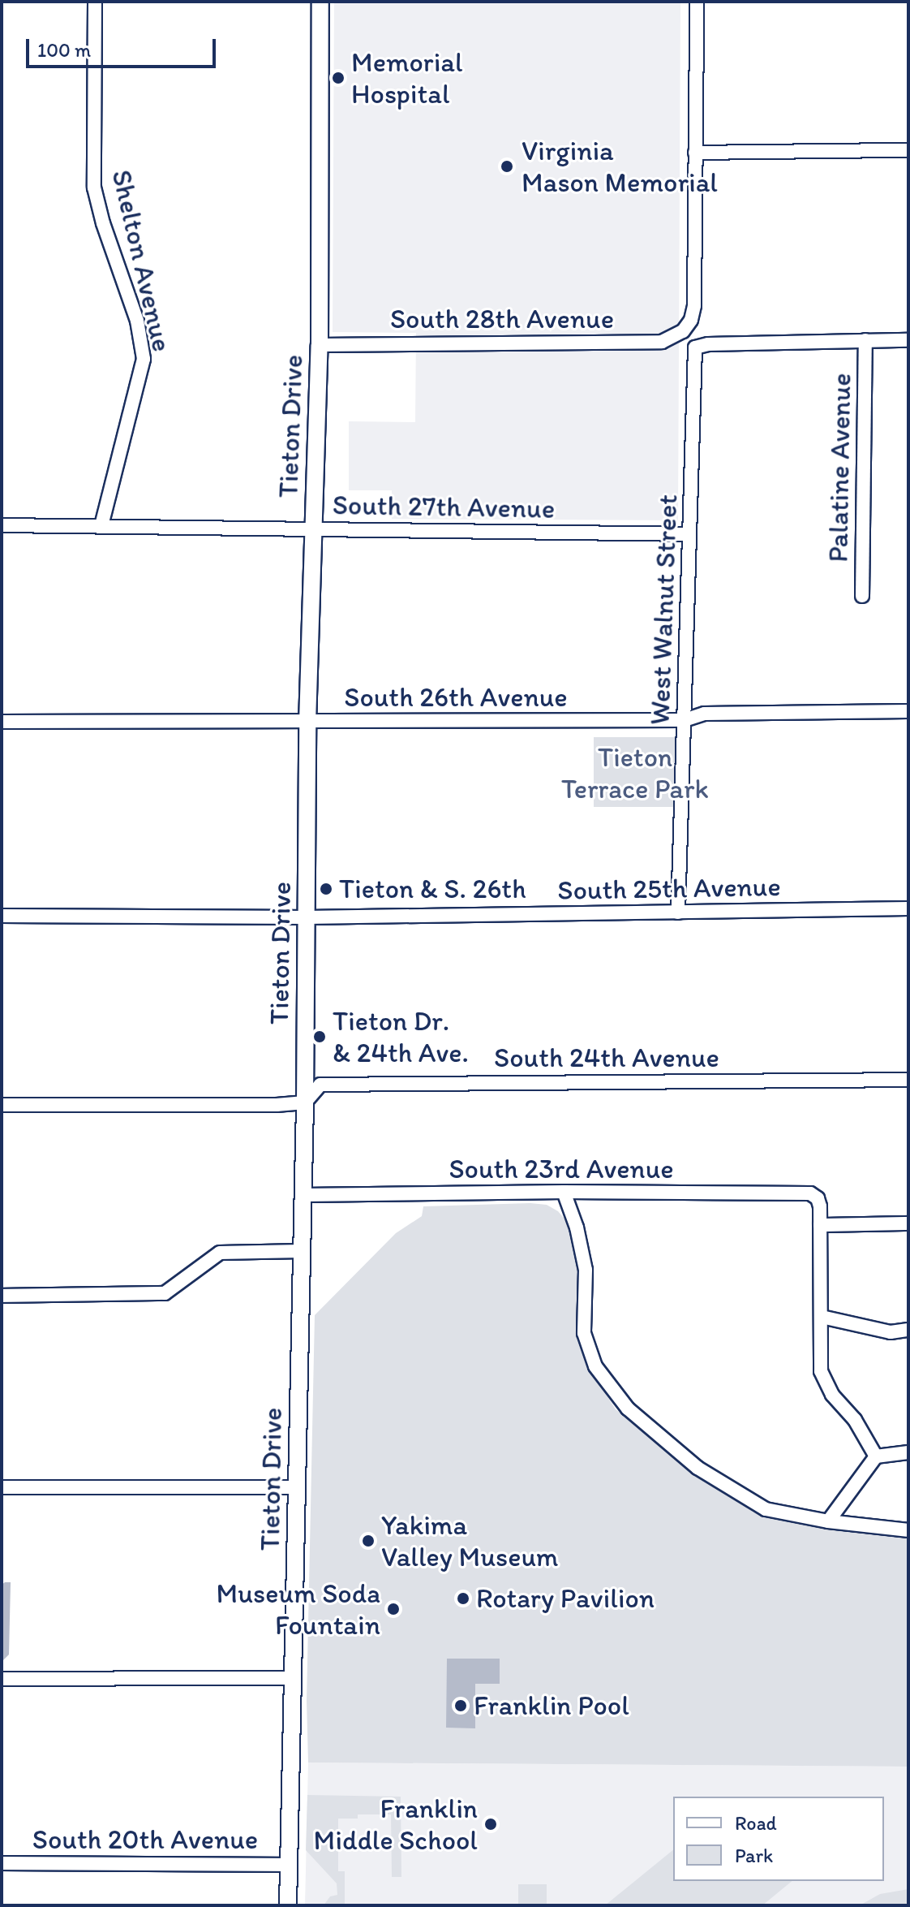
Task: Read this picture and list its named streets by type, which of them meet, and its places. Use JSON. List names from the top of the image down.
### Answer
{
  "streets": {
    "main road": ["Tieton Drive"],
    "street": [
      "Shelton Avenue",
      "South 28th Avenue",
      "Palatine Avenue",
      "South 27th Avenue",
      "West Walnut Street",
      "South 26th Avenue",
      "South 25th Avenue",
      "South 24th Avenue",
      "South 23rd Avenue",
      "South 20th Avenue"
    ]
  },
  "crossings": [
    ["Shelton Avenue", "South 27th Avenue"],
    ["South 28th Avenue", "Tieton Drive"],
    ["Tieton Drive", "South 27th Avenue"],
    ["Tieton Drive", "South 26th Avenue"],
    ["Tieton Drive", "South 25th Avenue"],
    ["Tieton Drive", "South 24th Avenue"],
    ["Tieton Drive", "South 23rd Avenue"],
    ["Tieton Drive", "South 20th Avenue"],
    ["Palatine Avenue", "West Walnut Street"],
    ["South 27th Avenue", "West Walnut Street"],
    ["West Walnut Street", "South 26th Avenue"],
    ["West Walnut Street", "South 25th Avenue"]
  ],
  "parks": ["Tieton Terrace Park"],
  "places": [
    "Memorial Hospital",
    "Virginia Mason Memorial",
    "Tieton & S. 26th",
    "Tieton Dr. & 24th Ave.",
    "Yakima Valley Museum",
    "Rotary Pavilion",
    "Museum Soda Fountain",
    "Franklin Pool",
    "Franklin Middle School"
  ],
  "legend": ["Road", "Park"],
  "scale_bar": "100 m"
}
